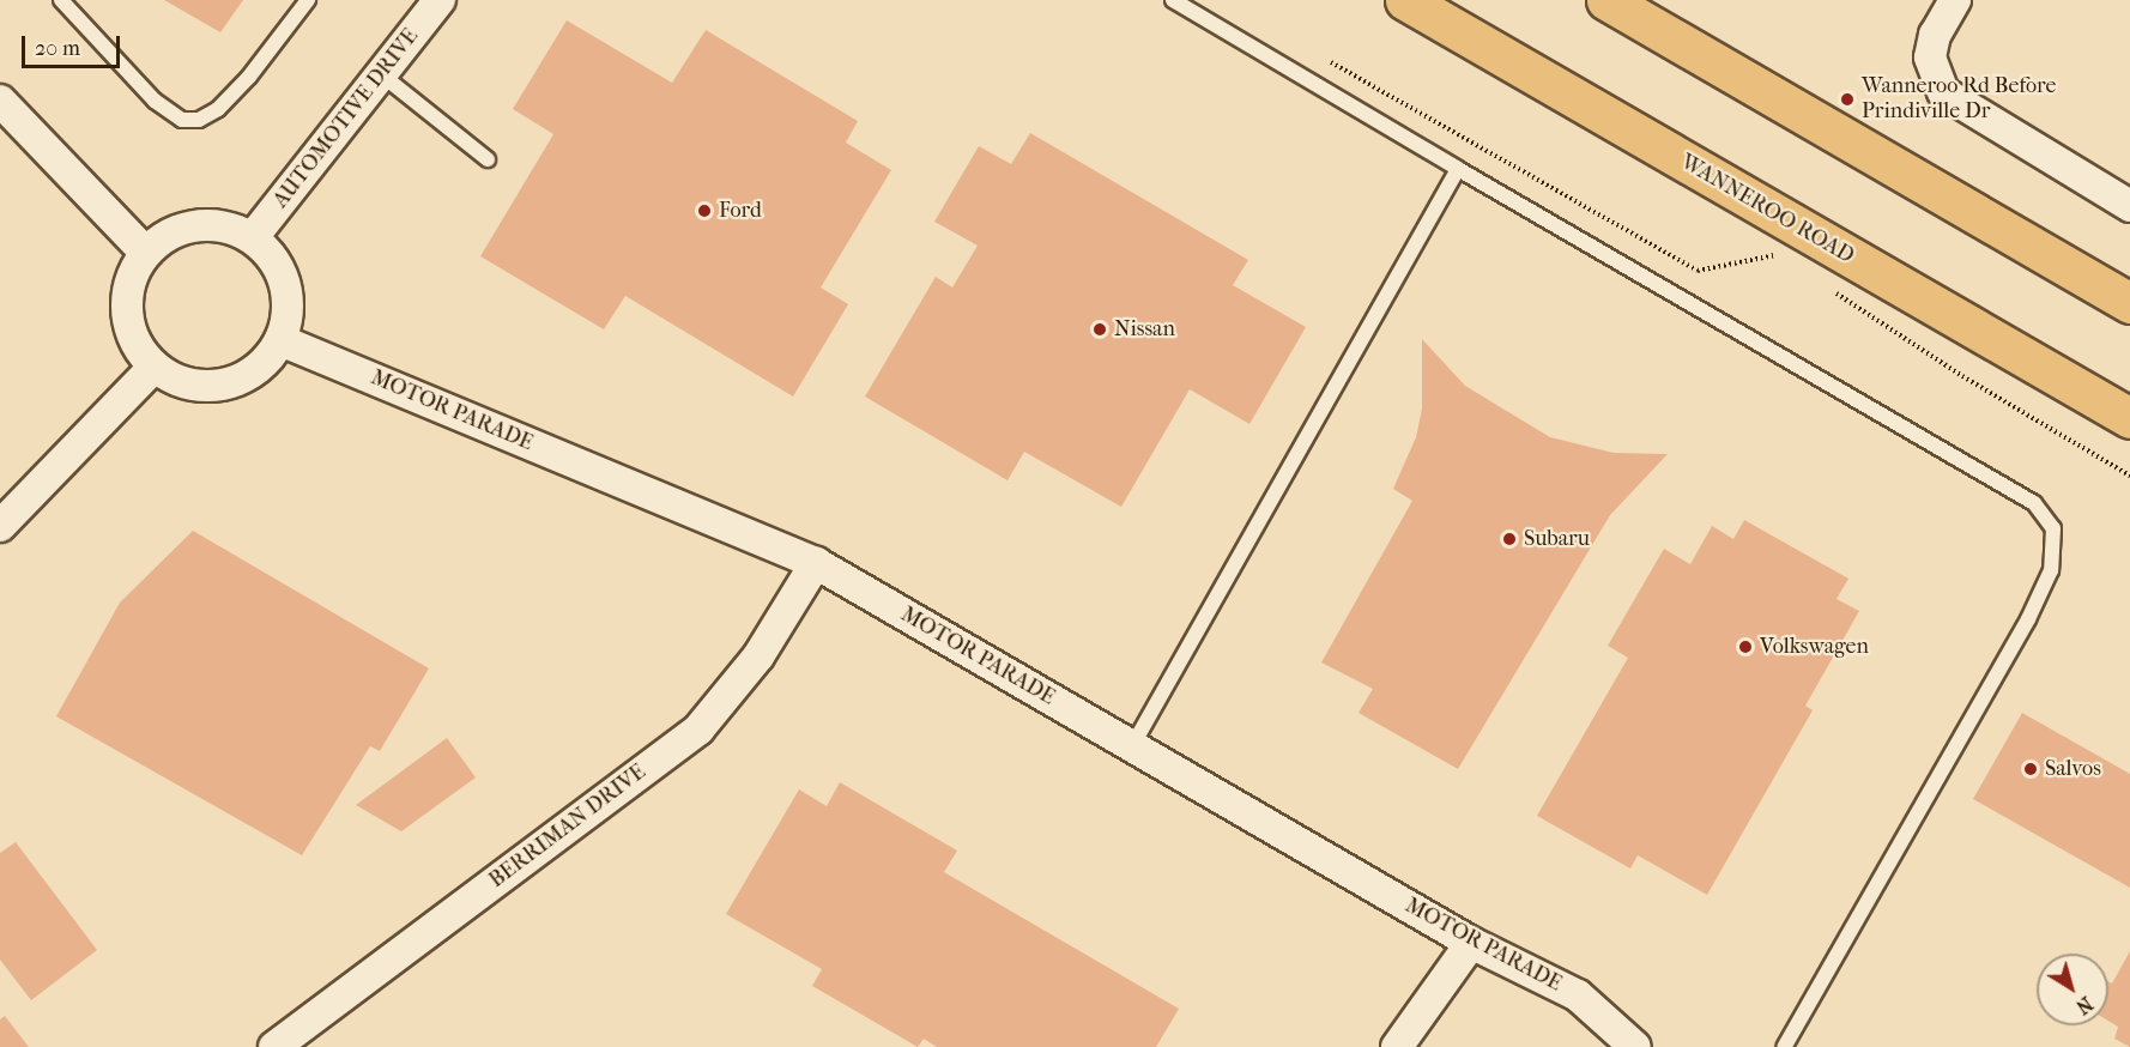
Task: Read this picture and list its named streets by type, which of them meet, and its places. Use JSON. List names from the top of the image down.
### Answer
{
  "streets": {
    "highway": ["WANNEROO ROAD"],
    "street": ["AUTOMOTIVE DRIVE", "MOTOR PARADE", "BERRIMAN DRIVE"]
  },
  "crossings": [
    ["AUTOMOTIVE DRIVE", "MOTOR PARADE"],
    ["MOTOR PARADE", "BERRIMAN DRIVE"]
  ],
  "places": [
    "Wanneroo Rd Before Prindiville Dr",
    "Ford",
    "Nissan",
    "Subaru",
    "Volkswagen",
    "Salvos"
  ],
  "scale_bar": "20 m",
  "north": "bottom right"
}
